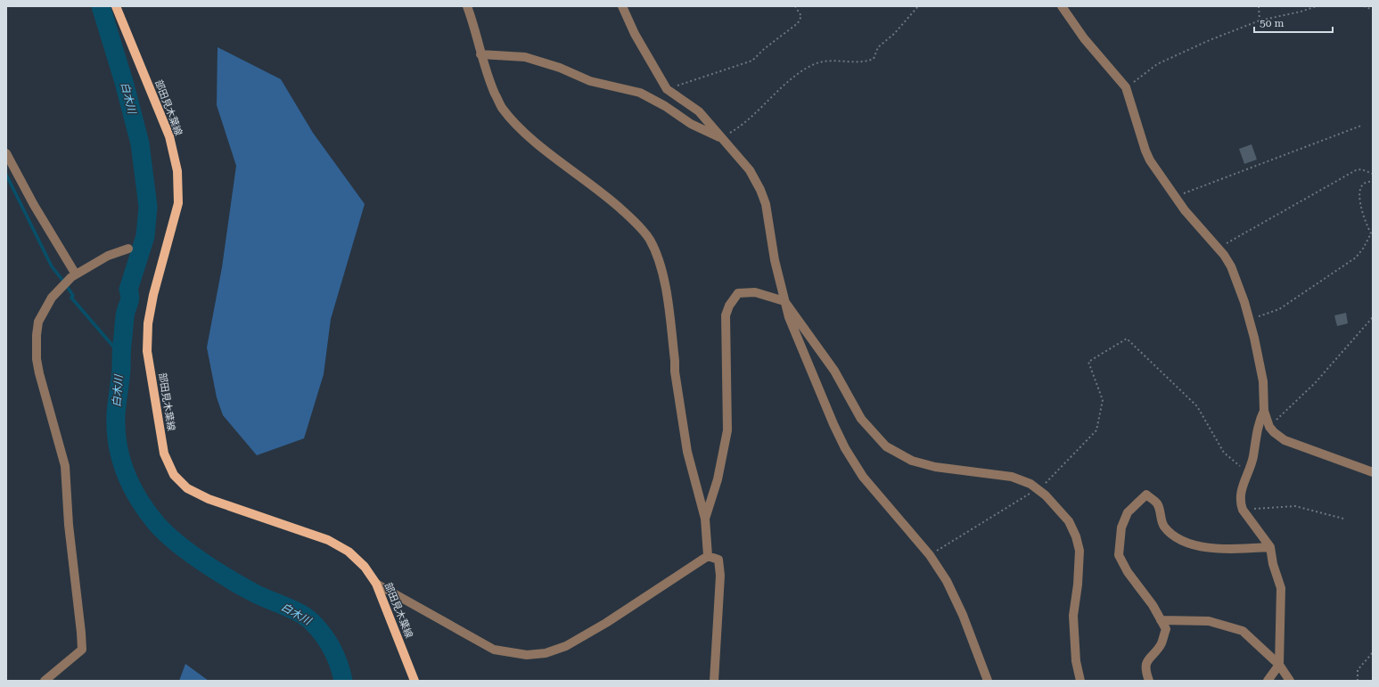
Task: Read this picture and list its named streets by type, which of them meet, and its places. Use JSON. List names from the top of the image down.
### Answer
{
  "streets": {
    "main road": ["部田見木葉線"]
  },
  "water": ["白木川"],
  "scale_bar": "50 m"
}
